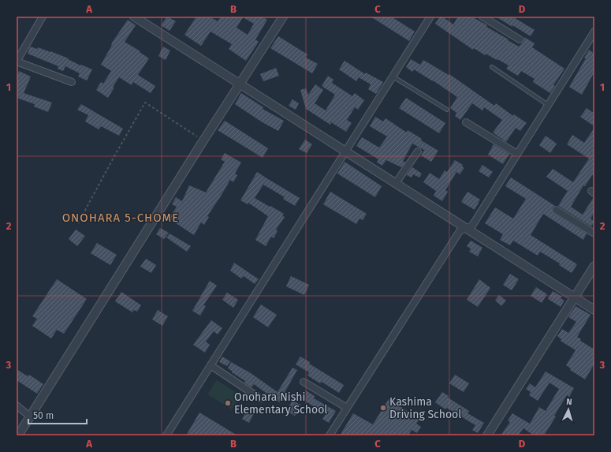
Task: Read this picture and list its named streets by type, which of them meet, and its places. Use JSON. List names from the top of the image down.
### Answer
{
  "districts": ["ONOHARA 5-CHOME"],
  "places": ["Onohara Nishi Elementary School", "Kashima Driving School"],
  "scale_bar": "50 m",
  "north": "top",
  "grid": {
    "columns": [
      "A",
      "B",
      "C",
      "D"
    ],
    "rows": ["1", "2", "3"]
  }
}
